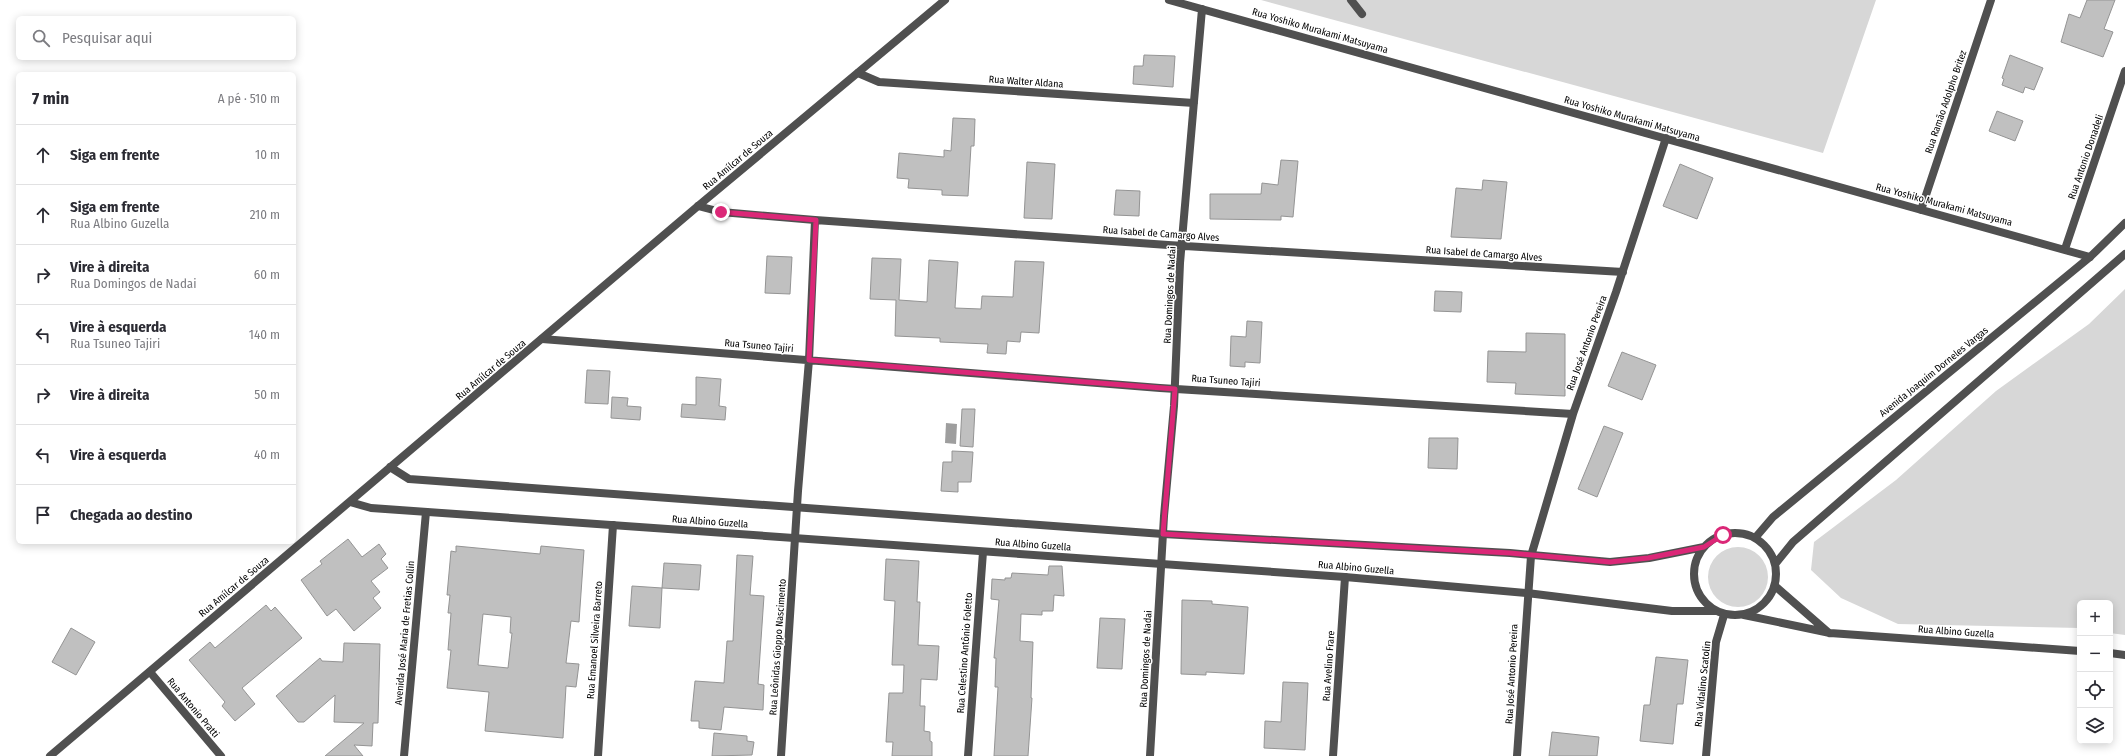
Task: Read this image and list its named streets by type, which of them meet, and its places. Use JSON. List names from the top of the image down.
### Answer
{
  "streets": {
    "street": [
      "Rua Yoshiko Murakami Matsuyama",
      "Rua Walter Aldana",
      "Rua Ramão Adolpho Britez",
      "Rua Antonio Donadeli",
      "Rua Amílcar de Souza",
      "Rua Isabel de Camargo Alves",
      "Rua Domingos de Nadai",
      "Rua José Antonio Pereira",
      "Rua Tsuneo Tajiri",
      "Avenida Joaquim Dorneles Vargas",
      "Rua Albino Guzella",
      "Avenida José Maria de Fretias Collin",
      "Rua Emanoel Silveira Barreto",
      "Rua Leônidas Gioppo Nascimento",
      "Rua Celestino Antônio Foletto",
      "Rua Avelino Frare",
      "Rua Vidalino Scatolin",
      "Rua Antonio Pratti"
    ]
  },
  "crossings": [
    ["Rua Yoshiko Murakami Matsuyama", "Rua Ramão Adolpho Britez"],
    ["Rua Yoshiko Murakami Matsuyama", "Rua Antonio Donadeli"],
    ["Rua Yoshiko Murakami Matsuyama", "Rua Domingos de Nadai"],
    ["Rua Yoshiko Murakami Matsuyama", "Rua José Antonio Pereira"],
    ["Rua Yoshiko Murakami Matsuyama", "Avenida Joaquim Dorneles Vargas"],
    ["Rua Walter Aldana", "Rua Amílcar de Souza"],
    ["Rua Walter Aldana", "Rua Domingos de Nadai"],
    ["Rua Amílcar de Souza", "Rua Isabel de Camargo Alves"],
    ["Rua Amílcar de Souza", "Rua Tsuneo Tajiri"],
    ["Rua Amílcar de Souza", "Rua Albino Guzella"],
    ["Rua Amílcar de Souza", "Rua Antonio Pratti"],
    ["Rua Isabel de Camargo Alves", "Rua Domingos de Nadai"],
    ["Rua Isabel de Camargo Alves", "Rua José Antonio Pereira"],
    ["Rua Isabel de Camargo Alves", "Rua Leônidas Gioppo Nascimento"],
    ["Rua Domingos de Nadai", "Rua Tsuneo Tajiri"],
    ["Rua Domingos de Nadai", "Rua Albino Guzella"],
    ["Rua José Antonio Pereira", "Rua Tsuneo Tajiri"],
    ["Rua José Antonio Pereira", "Rua Albino Guzella"],
    ["Rua Tsuneo Tajiri", "Rua Leônidas Gioppo Nascimento"],
    ["Avenida Joaquim Dorneles Vargas", "Rua Albino Guzella"],
    ["Avenida Joaquim Dorneles Vargas", "Rua Vidalino Scatolin"],
    ["Rua Albino Guzella", "Avenida José Maria de Fretias Collin"],
    ["Rua Albino Guzella", "Rua Emanoel Silveira Barreto"],
    ["Rua Albino Guzella", "Rua Leônidas Gioppo Nascimento"],
    ["Rua Albino Guzella", "Rua Celestino Antônio Foletto"],
    ["Rua Albino Guzella", "Rua Avelino Frare"],
    ["Rua Albino Guzella", "Rua Vidalino Scatolin"]
  ],
  "page": {
    "search": "Pesquisar aqui",
    "heading": ["7 min", "A pé · 510 m"],
    "list": [
      ["Siga em frente", "10 m"],
      ["Siga em frente", "Rua Albino Guzella", "210 m"],
      ["Vire à direita", "Rua Domingos de Nadai", "60 m"],
      ["Vire à esquerda", "Rua Tsuneo Tajiri", "140 m"],
      ["Vire à direita", "50 m"],
      ["Vire à esquerda", "40 m"],
      "Chegada ao destino"
    ],
    "map_buttons": ["+", "−"]
  }
}
